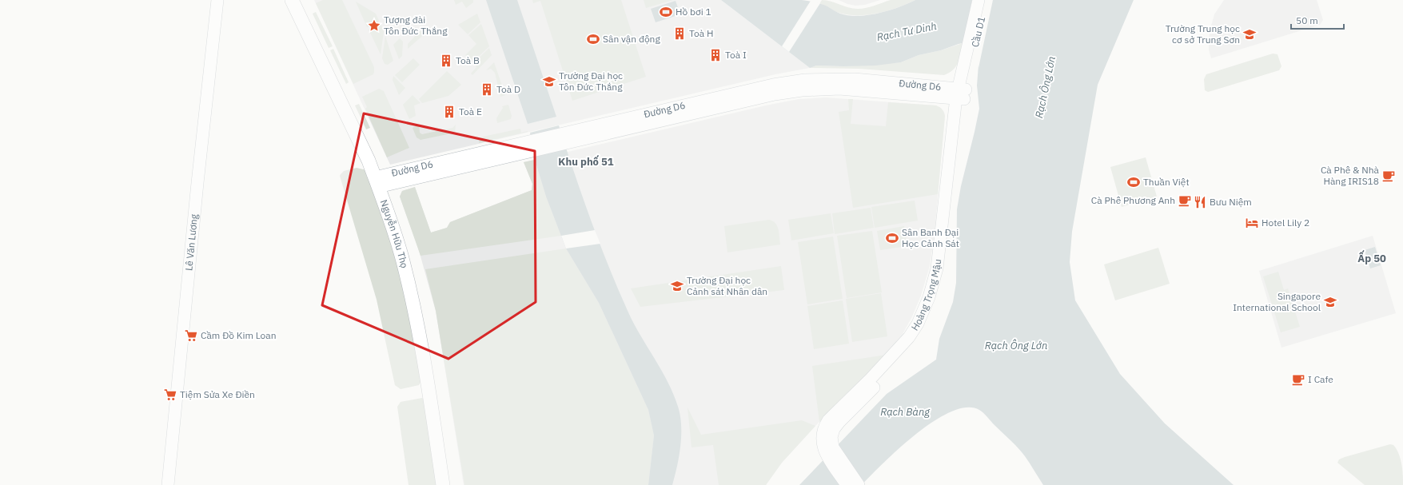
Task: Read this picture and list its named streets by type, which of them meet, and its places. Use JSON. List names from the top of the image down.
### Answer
{
  "streets": {
    "main road": ["Nguyễn Hữu Thọ"],
    "street": [
      "Cầu D1",
      "Đường D6",
      "Lê Văn Lương",
      "Hoàng Trọng Mậu"
    ]
  },
  "crossings": [
    ["Cầu D1", "Hoàng Trọng Mậu"],
    ["Đường D6", "Nguyễn Hữu Thọ"],
    ["Đường D6", "Hoàng Trọng Mậu"]
  ],
  "districts": ["Khu phố 51", "Ấp 50"],
  "water": ["Rạch Tư Dinh", "Rạch Ông Lớn", "Rạch Bàng"],
  "places": {
    "sports": [
      "Hồ bơi 1",
      "Sân vận động",
      "Thuần Việt",
      "Sân Banh Đại Học Cảnh Sát"
    ],
    "place": ["Tượng đài Tôn Đức Thắng"],
    "building": [
      "Toà H",
      "Toà I",
      "Toà B",
      "Toà D",
      "Toà E"
    ],
    "school or university": [
      "Trường Trung học cơ sở Trung Sơn",
      "Trường Đại học Tôn Đức Thắng",
      "Trường Đại học Cảnh sát Nhân dân",
      "Singapore International School"
    ],
    "cafe": ["Cà Phê & Nhà Hàng IRIS18", "Cà Phê Phương Anh", "I Cafe"],
    "restaurant": ["Bưu Niệm"],
    "hotel": ["Hotel Lily 2"],
    "supermarket": ["Cầm Đồ Kim Loan", "Tiệm Sửa Xe Điền"]
  },
  "scale_bar": "50 m"
}
